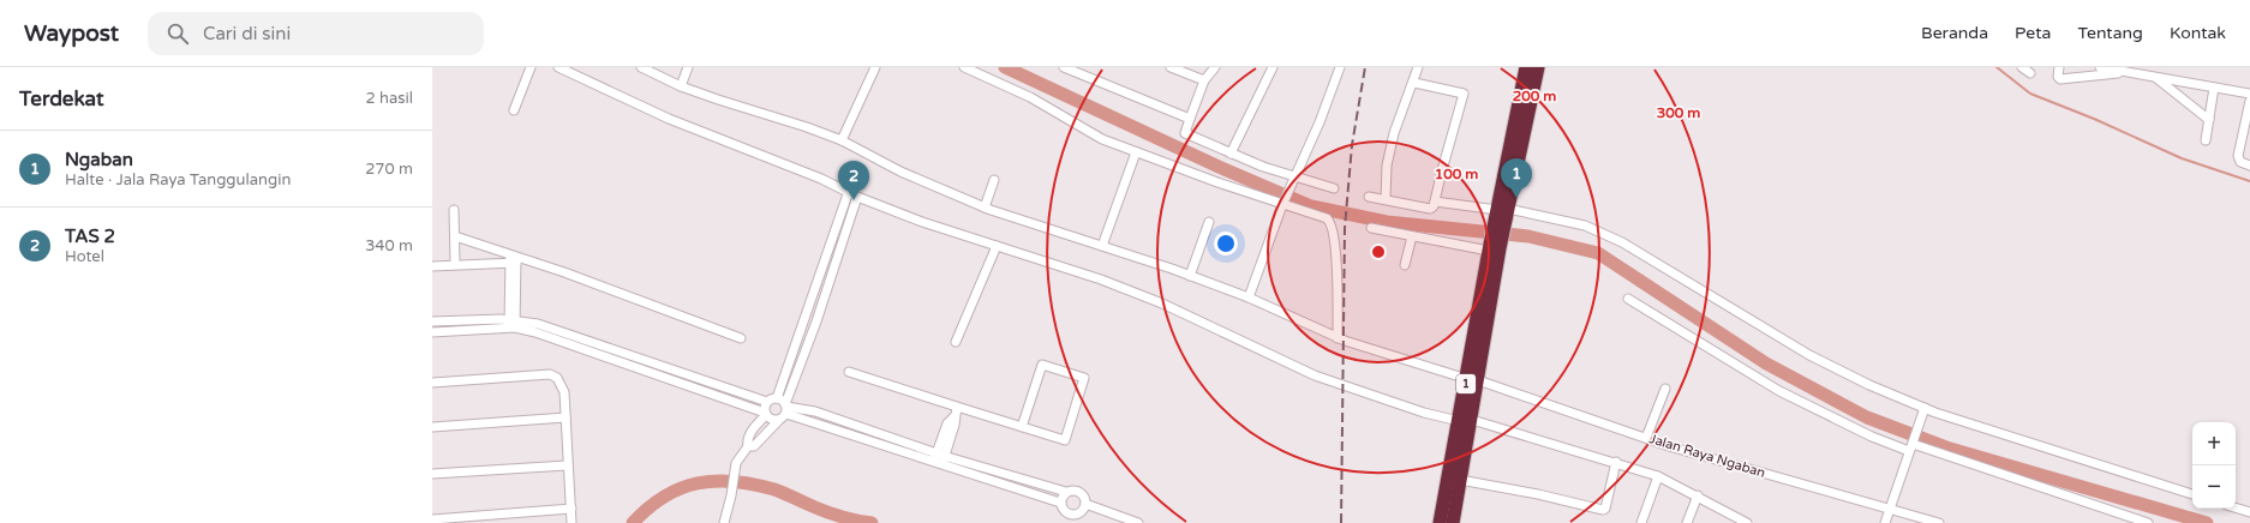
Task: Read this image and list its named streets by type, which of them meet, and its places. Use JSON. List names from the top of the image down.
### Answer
{
  "streets": {
    "highway": ["1"],
    "street": ["Jalan Raya Ngaban"]
  },
  "crossings": [
    ["1", "Jalan Raya Ngaban"]
  ],
  "page": {
    "header": "Waypost",
    "search": "Cari di sini",
    "nav": [
      "Beranda",
      "Peta",
      "Tentang",
      "Kontak"
    ],
    "heading": ["Terdekat", "2 hasil"],
    "list": [
      {
        "mark": "1",
        "name": "Ngaban",
        "note": "Halte · Jala Raya Tanggulangin",
        "value": "270 m"
      },
      {
        "mark": "2",
        "name": "TAS 2",
        "note": "Hotel",
        "value": "340 m"
      }
    ],
    "pins": ["1", "2"],
    "map_buttons": ["+", "−"]
  },
  "rings": ["200 m", "300 m", "100 m"]
}
